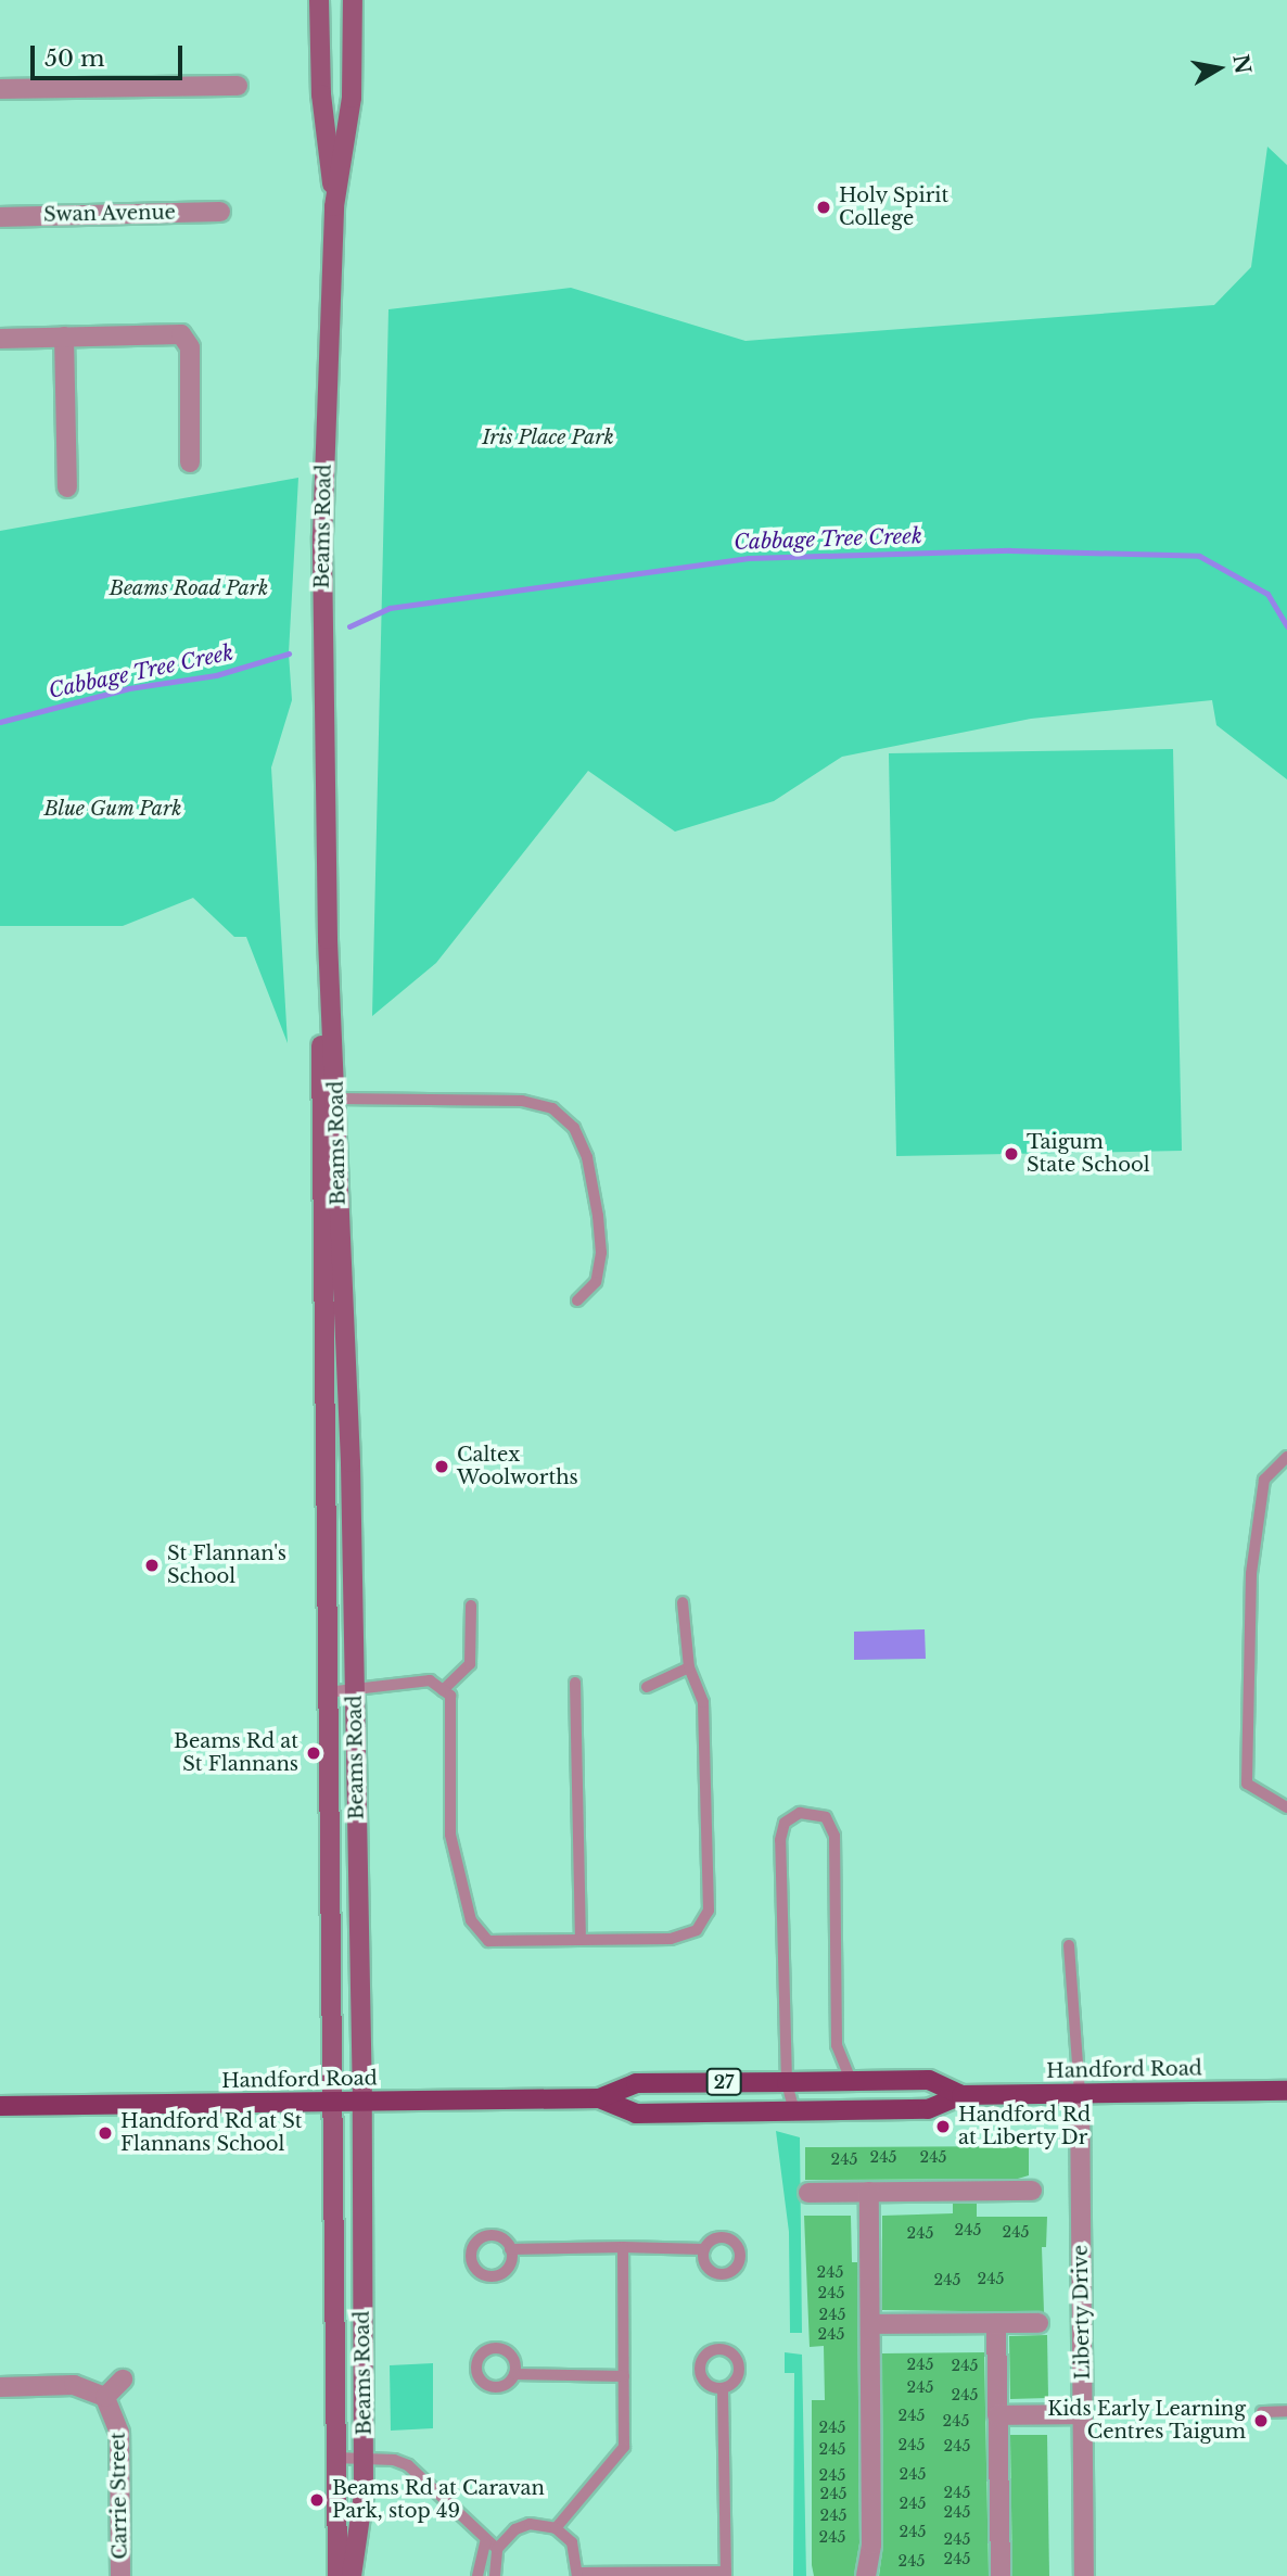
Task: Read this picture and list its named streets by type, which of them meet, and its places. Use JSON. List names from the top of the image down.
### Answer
{
  "streets": {
    "main road": ["Beams Road", "Handford Road", "27"],
    "street": ["Swan Avenue", "Liberty Drive", "Carrie Street"]
  },
  "crossings": [
    ["Beams Road", "Handford Road"],
    ["Handford Road", "Liberty Drive"]
  ],
  "water": ["Cabbage Tree Creek"],
  "parks": ["Iris Place Park", "Beams Road Park", "Blue Gum Park"],
  "places": [
    "Holy Spirit College",
    "Taigum State School",
    "Caltex Woolworths",
    "St Flannan's School",
    "Beams Rd at St Flannans",
    "Handford Rd at Liberty Dr",
    "Handford Rd at St Flannans School",
    "Kids Early Learning Centres Taigum",
    "Beams Rd at Caravan Park, stop 49"
  ],
  "house_numbers": [
    "245",
    "245",
    "245",
    "245",
    "245",
    "245",
    "245",
    "245",
    "245",
    "245",
    "245",
    "245",
    "245",
    "245",
    "245",
    "245",
    "245",
    "245",
    "245",
    "245",
    "245",
    "245",
    "245",
    "245",
    "245",
    "245",
    "245",
    "245",
    "245",
    "245",
    "245",
    "245",
    "245",
    "245"
  ],
  "scale_bar": "50 m",
  "north": "right"
}
